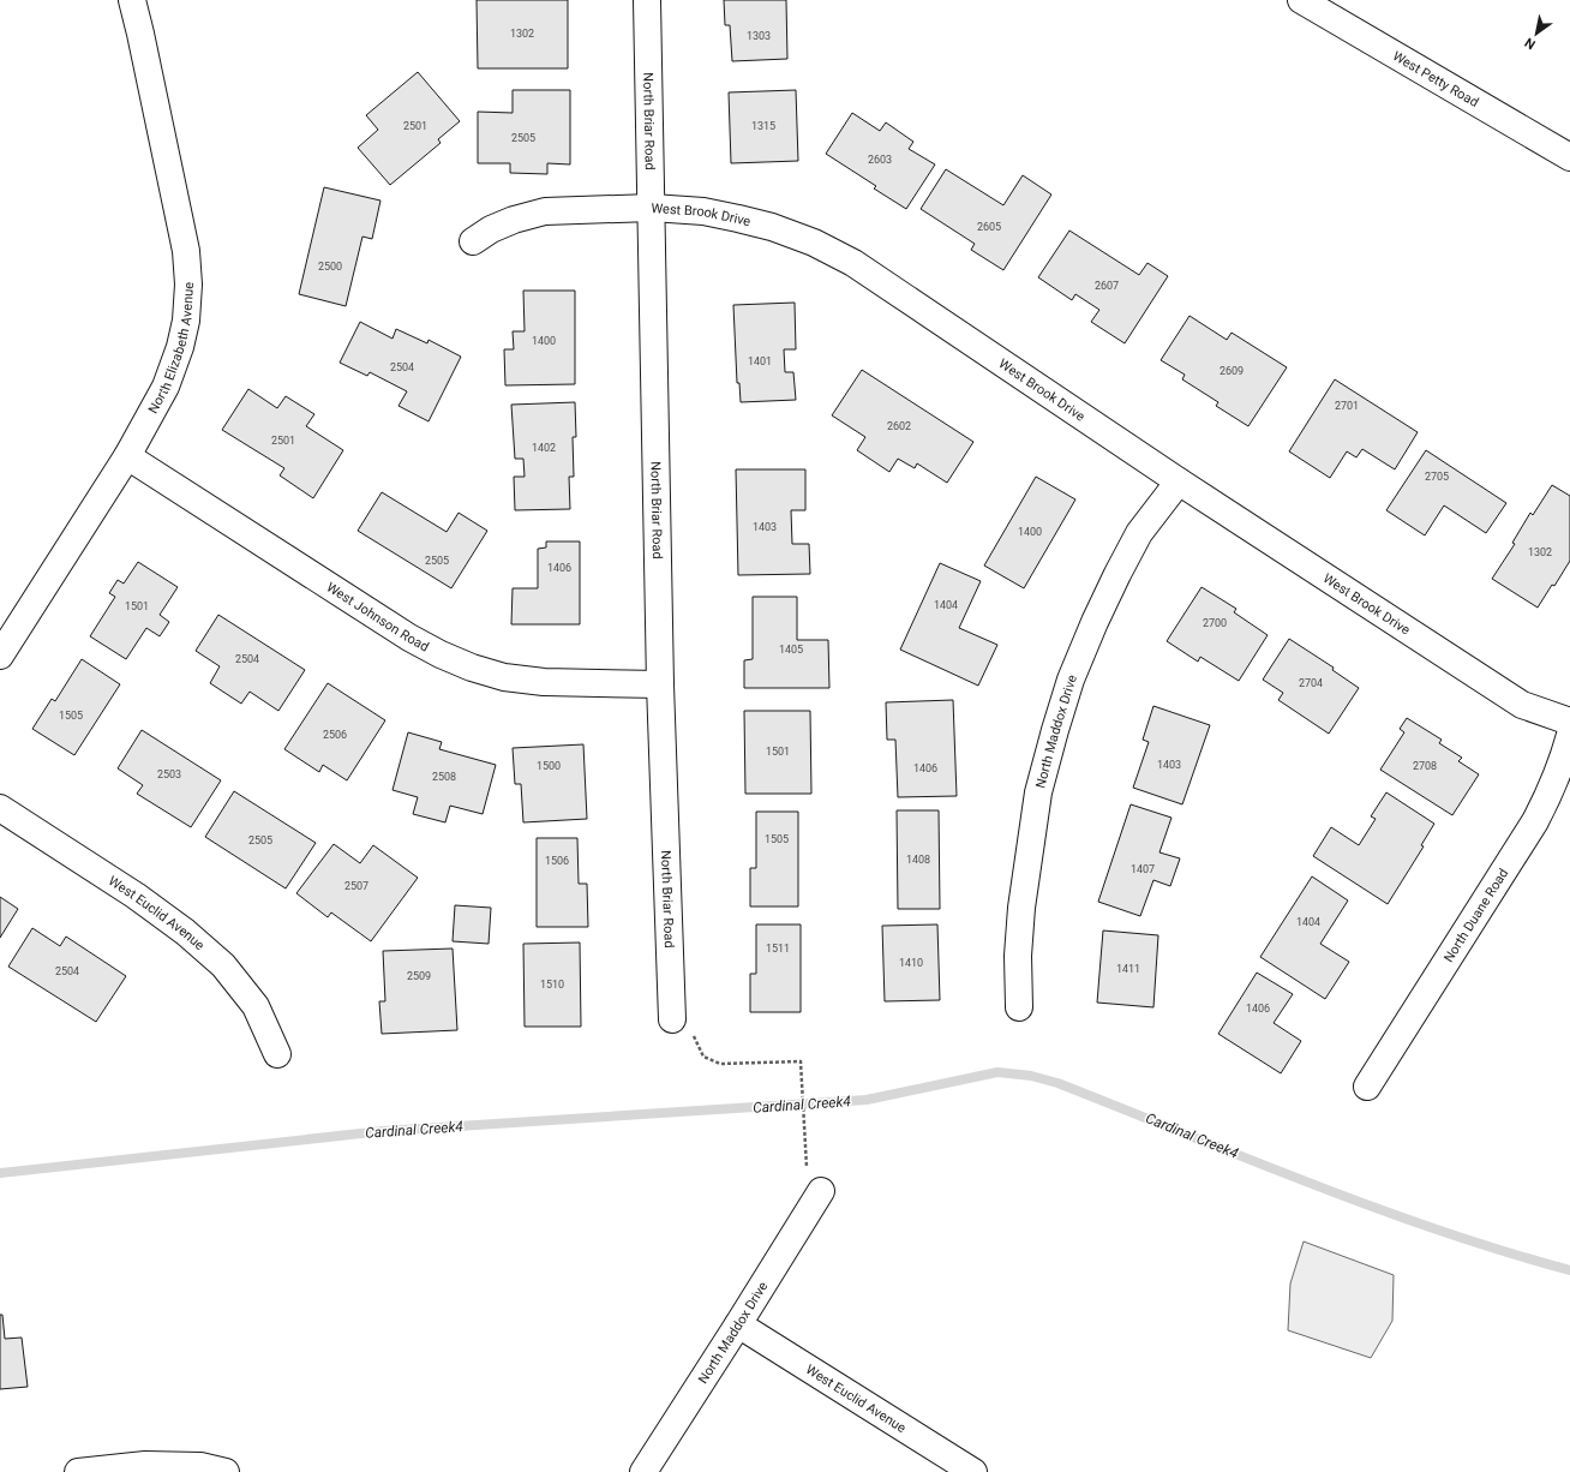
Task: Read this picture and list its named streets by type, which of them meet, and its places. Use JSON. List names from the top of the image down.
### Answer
{
  "streets": {
    "street": [
      "West Petty Road",
      "North Briar Road",
      "West Brook Drive",
      "North Elizabeth Avenue",
      "West Johnson Road",
      "North Maddox Drive",
      "West Euclid Avenue",
      "North Duane Road"
    ]
  },
  "crossings": [
    ["North Briar Road", "West Brook Drive"],
    ["North Briar Road", "West Johnson Road"],
    ["West Brook Drive", "North Maddox Drive"],
    ["North Elizabeth Avenue", "West Johnson Road"],
    ["North Maddox Drive", "West Euclid Avenue"]
  ],
  "water": ["Cardinal Creek4"],
  "house_numbers": [
    "1302",
    "1303",
    "2501",
    "1315",
    "2505",
    "2603",
    "2605",
    "2500",
    "2607",
    "1400",
    "1401",
    "2504",
    "2609",
    "2701",
    "2602",
    "2501",
    "1402",
    "2705",
    "1403",
    "1400",
    "1302",
    "2505",
    "1406",
    "1404",
    "1501",
    "2700",
    "1405",
    "2504",
    "2704",
    "1505",
    "2506",
    "1501",
    "1403",
    "1500",
    "2708",
    "1406",
    "2503",
    "2508",
    "1505",
    "2505",
    "1408",
    "1506",
    "1407",
    "2507",
    "1404",
    "1511",
    "1410",
    "1411",
    "2504",
    "2509",
    "1510",
    "1406"
  ],
  "north": "bottom left"
}
